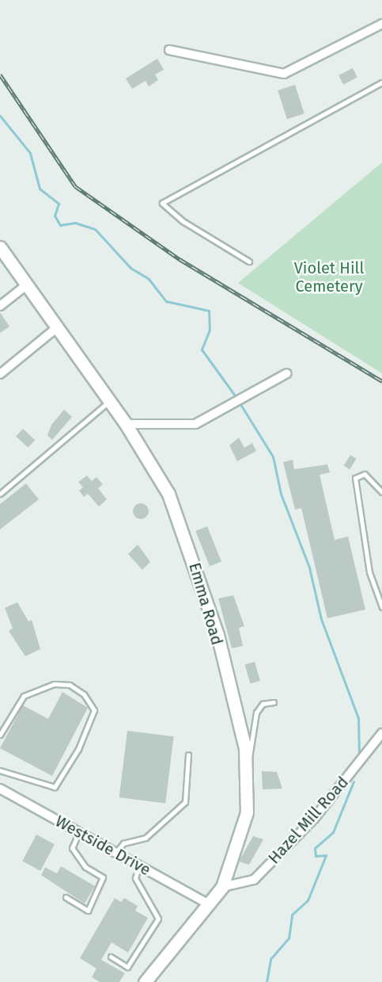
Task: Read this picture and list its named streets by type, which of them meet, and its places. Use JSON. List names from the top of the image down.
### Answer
{
  "streets": {
    "street": ["Emma Road", "Hazel Mill Road", "Westside Drive"]
  },
  "crossings": [
    ["Emma Road", "Hazel Mill Road"],
    ["Emma Road", "Westside Drive"]
  ],
  "parks": ["Violet Hill Cemetery"]
}
